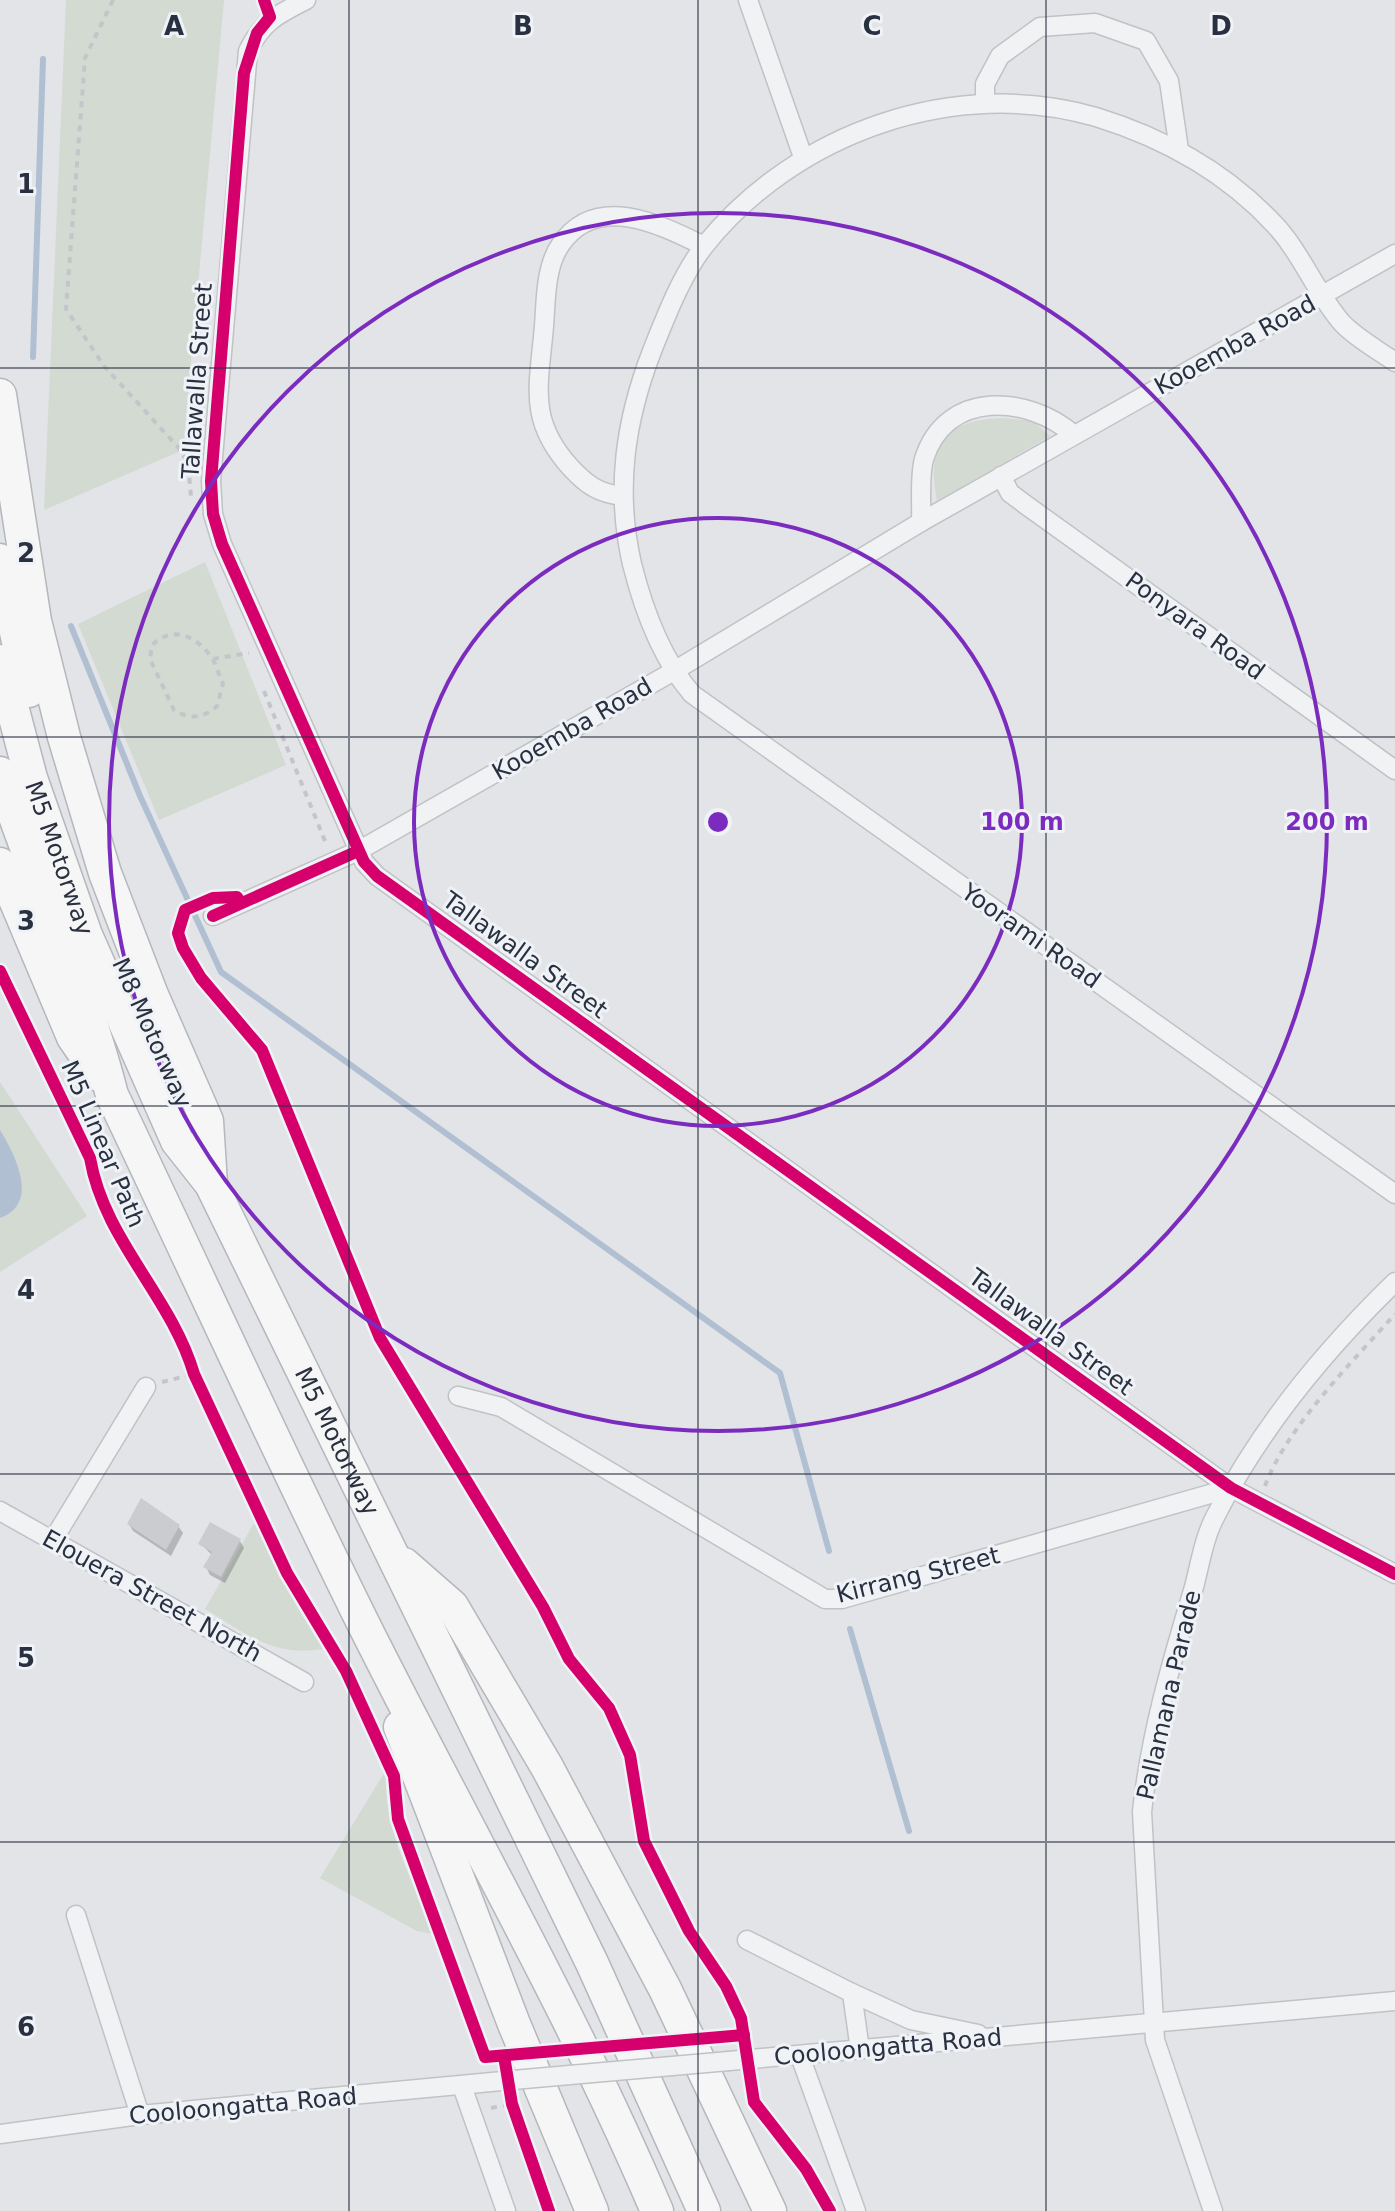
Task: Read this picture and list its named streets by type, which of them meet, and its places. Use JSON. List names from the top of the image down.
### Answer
{
  "streets": {
    "highway": ["M5 Motorway", "M8 Motorway"],
    "street": [
      "Kooemba Road",
      "Tallawalla Street",
      "Ponyara Road",
      "Yoorami Road",
      "Kirrang Street",
      "Elouera Street North",
      "Pallamana Parade",
      "Cooloongatta Road"
    ],
    "cycle path": ["M5 Linear Path"]
  },
  "crossings": [
    ["Kooemba Road", "Tallawalla Street"],
    ["Kooemba Road", "Ponyara Road"],
    ["Kooemba Road", "Yoorami Road"],
    ["Tallawalla Street", "Kirrang Street"],
    ["Tallawalla Street", "Pallamana Parade"],
    ["M5 Motorway", "M8 Motorway"],
    ["Kirrang Street", "Pallamana Parade"],
    ["Pallamana Parade", "Cooloongatta Road"]
  ],
  "grid": {
    "columns": [
      "A",
      "B",
      "C",
      "D"
    ],
    "rows": [
      "1",
      "2",
      "3",
      "4",
      "5",
      "6"
    ]
  },
  "rings": ["100 m", "200 m"]
}
